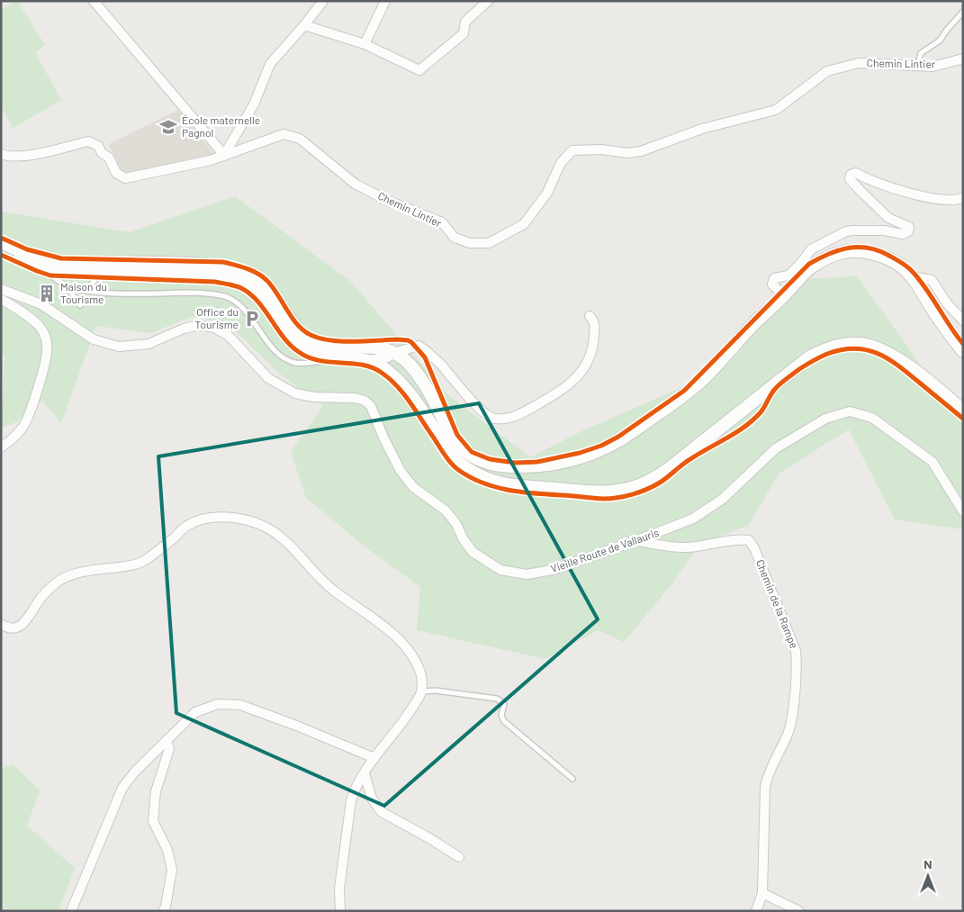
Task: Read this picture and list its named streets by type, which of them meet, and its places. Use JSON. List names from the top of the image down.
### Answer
{
  "streets": {
    "street": ["Chemin Lintier", "Vieille Route de Vallauris", "Chemin de la Rampe"]
  },
  "crossings": [
    ["Vieille Route de Vallauris", "Chemin de la Rampe"]
  ],
  "places": {
    "school or university": ["École maternelle Pagnol"],
    "building": ["Maison du Tourisme"],
    "parking": ["Office du Tourisme"]
  },
  "north": "top"
}
